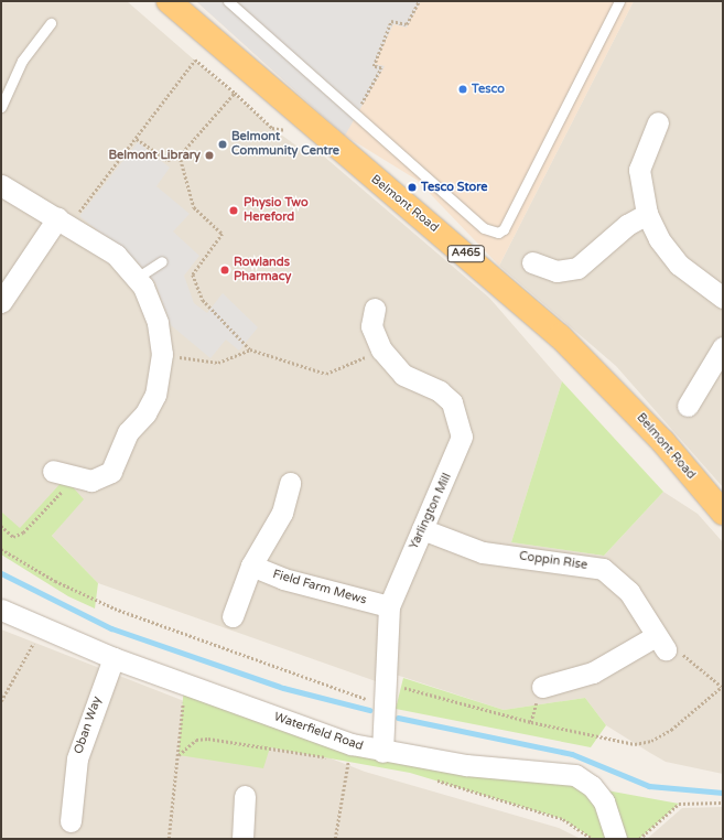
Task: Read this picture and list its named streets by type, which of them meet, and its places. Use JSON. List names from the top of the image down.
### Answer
{
  "streets": {
    "highway": ["Belmont Road", "A465"],
    "street": [
      "Yarlington Mill",
      "Coppin Rise",
      "Field Farm Mews",
      "Oban Way",
      "Waterfield Road"
    ]
  },
  "crossings": [
    ["Yarlington Mill", "Coppin Rise"],
    ["Yarlington Mill", "Field Farm Mews"],
    ["Yarlington Mill", "Waterfield Road"],
    ["Oban Way", "Waterfield Road"]
  ],
  "places": [
    "Tesco",
    "Belmont Community Centre",
    "Belmont Library",
    "Tesco Store",
    "Physio Two Hereford",
    "Rowlands Pharmacy"
  ]
}
